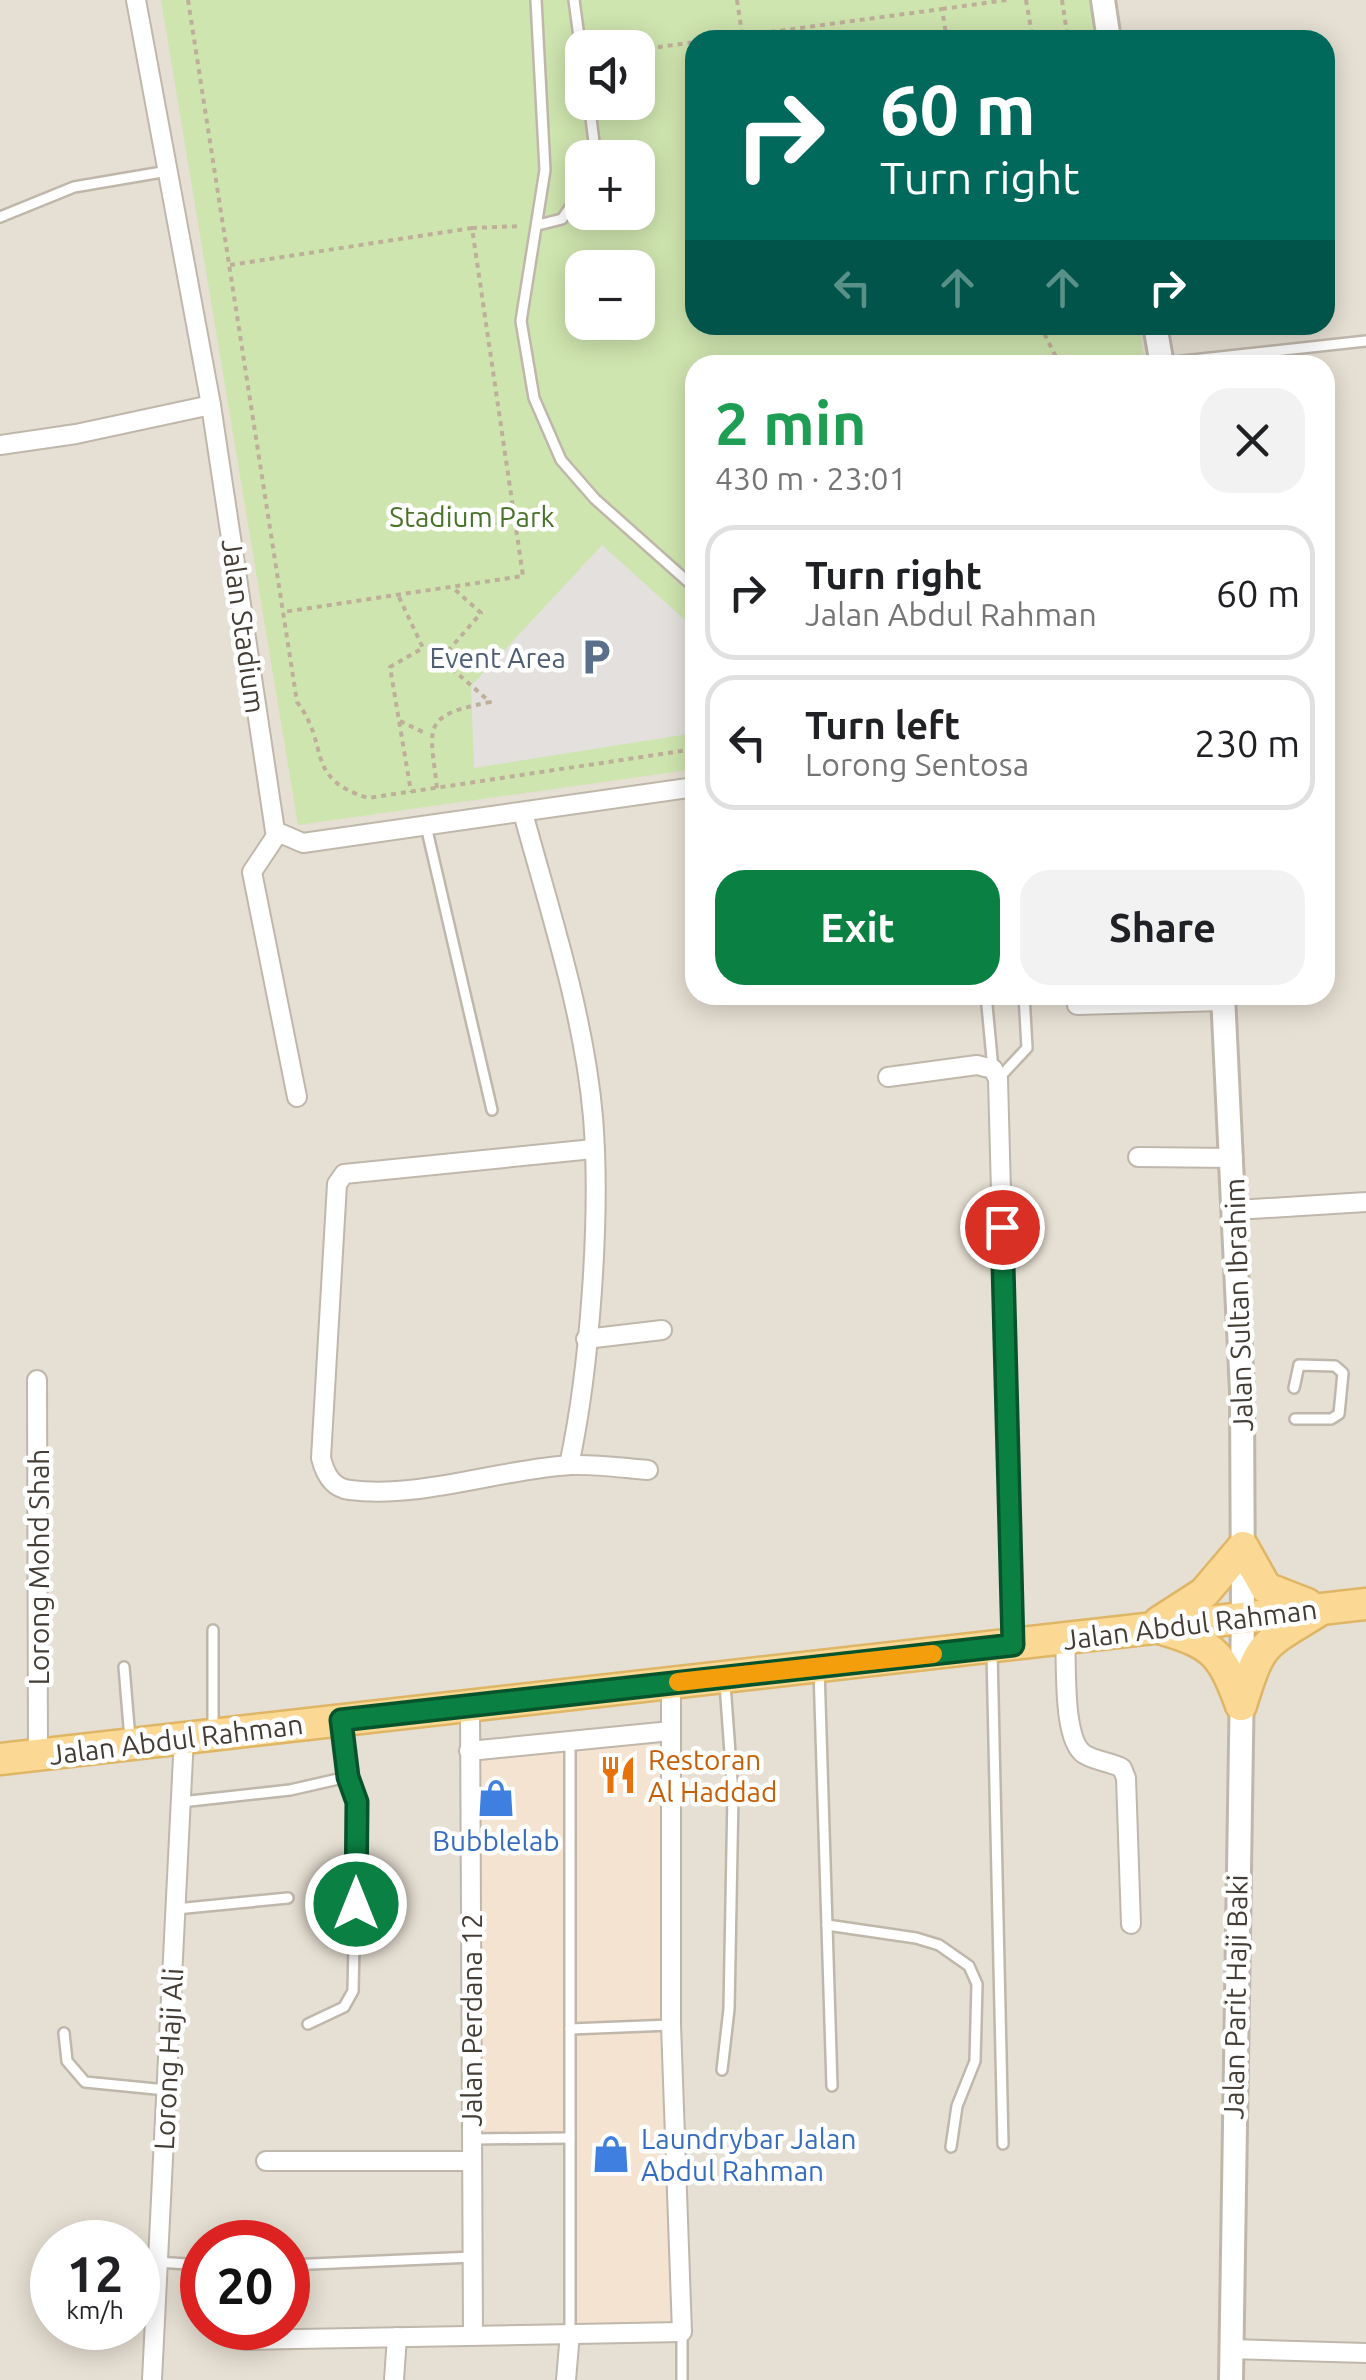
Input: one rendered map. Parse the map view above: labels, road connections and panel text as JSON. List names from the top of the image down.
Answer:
{
  "streets": {
    "main road": ["Jalan Abdul Rahman"],
    "street": [
      "Jalan Stadium",
      "Jalan Sultan Ibrahim",
      "Lorong Mohd Shah",
      "Jalan Parit Haji Baki",
      "Jalan Perdana 12",
      "Lorong Haji Ali"
    ]
  },
  "crossings": [
    ["Jalan Sultan Ibrahim", "Jalan Abdul Rahman"],
    ["Jalan Sultan Ibrahim", "Jalan Parit Haji Baki"],
    ["Lorong Mohd Shah", "Jalan Abdul Rahman"],
    ["Jalan Abdul Rahman", "Jalan Parit Haji Baki"],
    ["Jalan Abdul Rahman", "Jalan Perdana 12"],
    ["Jalan Abdul Rahman", "Lorong Haji Ali"]
  ],
  "parks": ["Stadium Park"],
  "places": {
    "parking": ["Event Area"],
    "restaurant": ["Restoran Al Haddad"],
    "shop": ["Bubblelab", "Laundrybar Jalan Abdul Rahman"]
  },
  "page": {
    "map_buttons": ["+", "−"],
    "turn": ["60 m", "Turn right"],
    "heading": ["2 min", "430 m · 23:01"],
    "list": [
      {
        "name": "Turn right",
        "note": "Jalan Abdul Rahman",
        "value": "60 m"
      },
      {
        "name": "Turn left",
        "note": "Lorong Sentosa",
        "value": "230 m"
      }
    ],
    "buttons": ["Exit", "Share"],
    "speed": "12 km/h",
    "limit": "20"
  }
}
